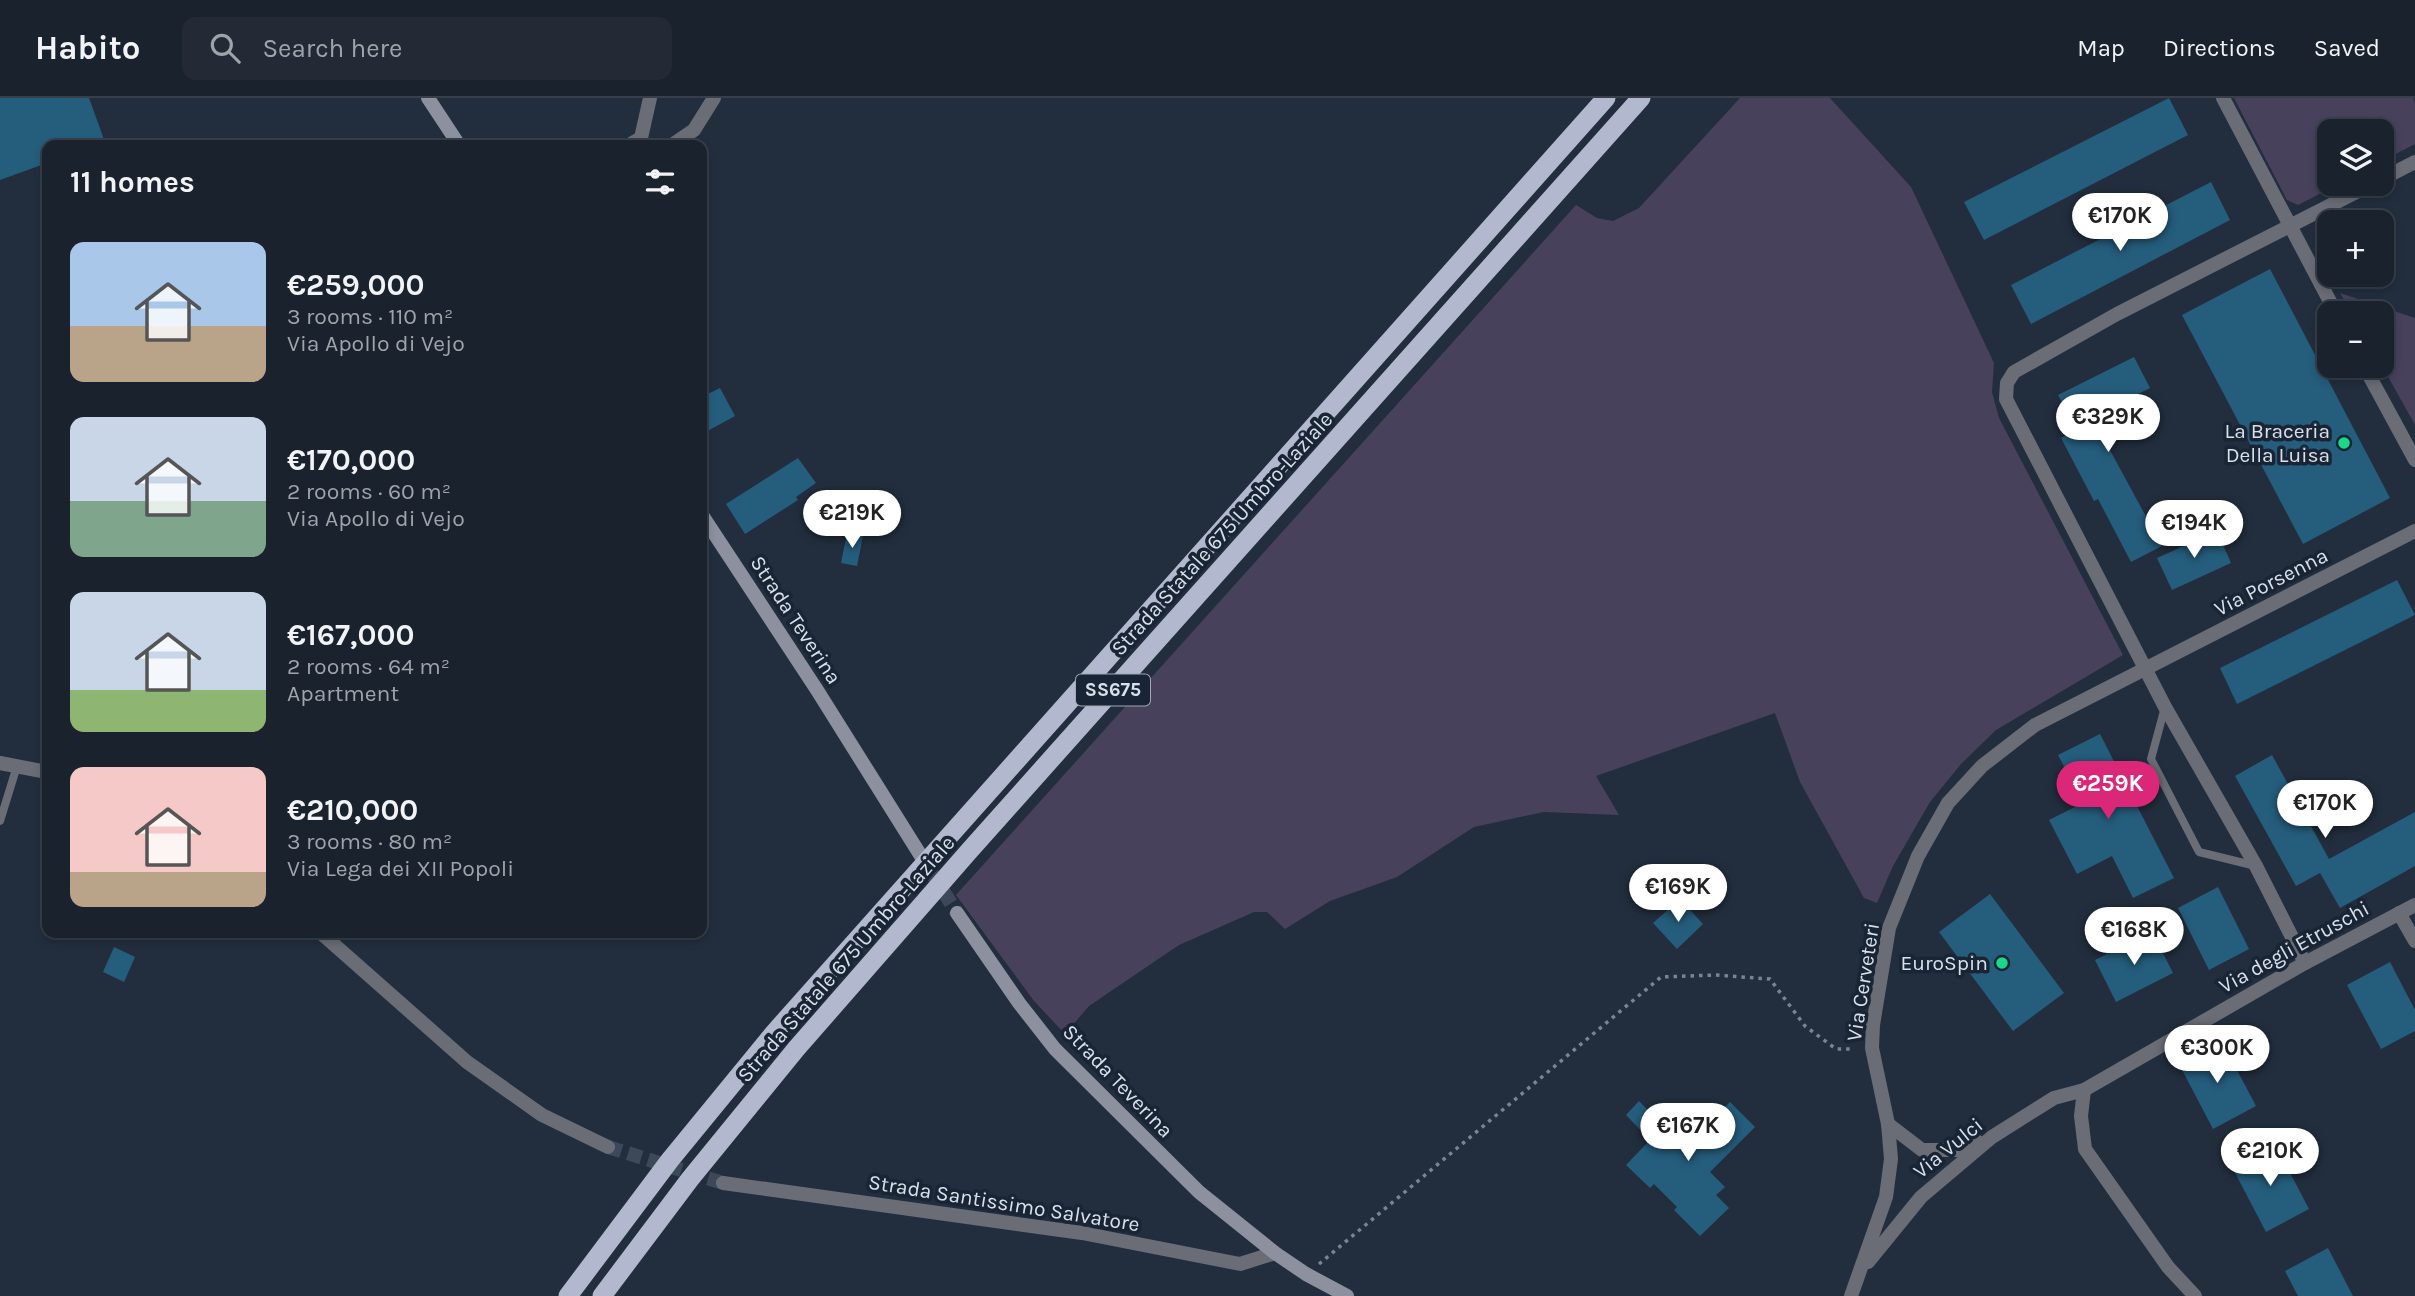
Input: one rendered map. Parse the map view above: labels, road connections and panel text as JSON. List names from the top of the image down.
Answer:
{
  "streets": {
    "highway": ["Strada Statale 675 Umbro-Laziale", "SS675"],
    "main road": ["Strada Teverina"],
    "street": [
      "Via Porsenna",
      "Via degli Etruschi",
      "Via Cerveteri",
      "Via Vulci",
      "Strada Santissimo Salvatore"
    ]
  },
  "crossings": [
    ["Via Porsenna", "Via Cerveteri"],
    ["Strada Teverina", "Strada Santissimo Salvatore"],
    ["Via degli Etruschi", "Via Vulci"],
    ["Via Cerveteri", "Via Vulci"]
  ],
  "places": ["La Braceria Della Luisa", "EuroSpin"],
  "page": {
    "header": "Habito",
    "search": "Search here",
    "nav": ["Map", "Directions", "Saved"],
    "map_buttons": ["+", "−"],
    "heading": "11 homes",
    "price": [
      "€170K",
      "€329K",
      "€219K",
      "€194K",
      "€259K",
      "€170K",
      "€169K",
      "€168K",
      "€300K",
      "€167K",
      "€210K"
    ],
    "list": [
      {
        "name": "€259,000",
        "note": "3 rooms · 110 m² · Via Apollo di Vejo"
      },
      {
        "name": "€170,000",
        "note": "2 rooms · 60 m² · Via Apollo di Vejo"
      },
      {
        "name": "€167,000",
        "note": "2 rooms · 64 m² · Apartment"
      },
      {
        "name": "€210,000",
        "note": "3 rooms · 80 m² · Via Lega dei XII Popoli"
      }
    ]
  }
}
